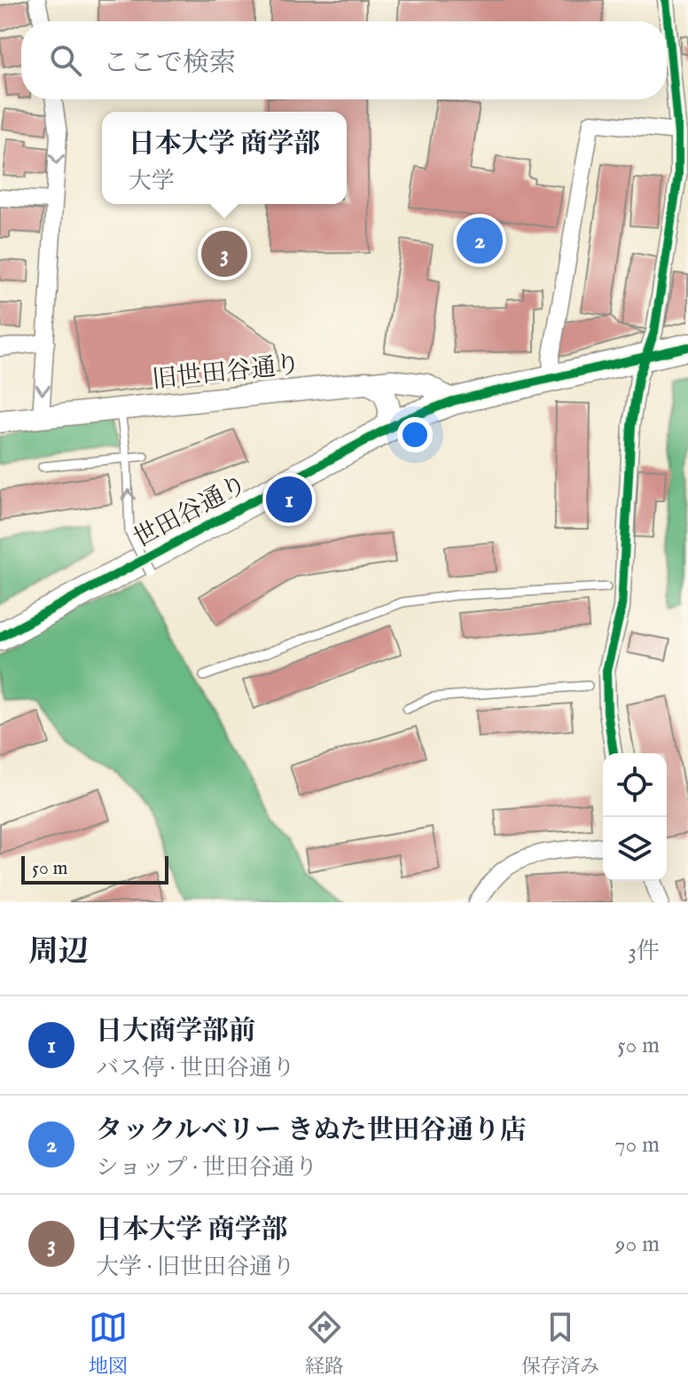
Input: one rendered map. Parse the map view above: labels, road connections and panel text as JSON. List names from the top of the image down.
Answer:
{
  "streets": {
    "main road": ["世田谷通り"],
    "street": ["旧世田谷通り"]
  },
  "crossings": [
    ["旧世田谷通り", "世田谷通り"]
  ],
  "scale_bar": "50 m",
  "page": {
    "search": "ここで検索",
    "popup": ["日本大学 商学部", "大学"],
    "pins": ["2", "3", "1"],
    "scale": "50 m",
    "heading": ["周辺", "3件"],
    "list": [
      {
        "mark": "1",
        "name": "日大商学部前",
        "note": "バス停 · 世田谷通り",
        "value": "50 m"
      },
      {
        "mark": "2",
        "name": "タックルベリー きぬた世田谷通り店",
        "note": "ショップ · 世田谷通り",
        "value": "70 m"
      },
      {
        "mark": "3",
        "name": "日本大学 商学部",
        "note": "大学 · 旧世田谷通り",
        "value": "90 m"
      }
    ],
    "nav": ["地図", "経路", "保存済み"]
  }
}
